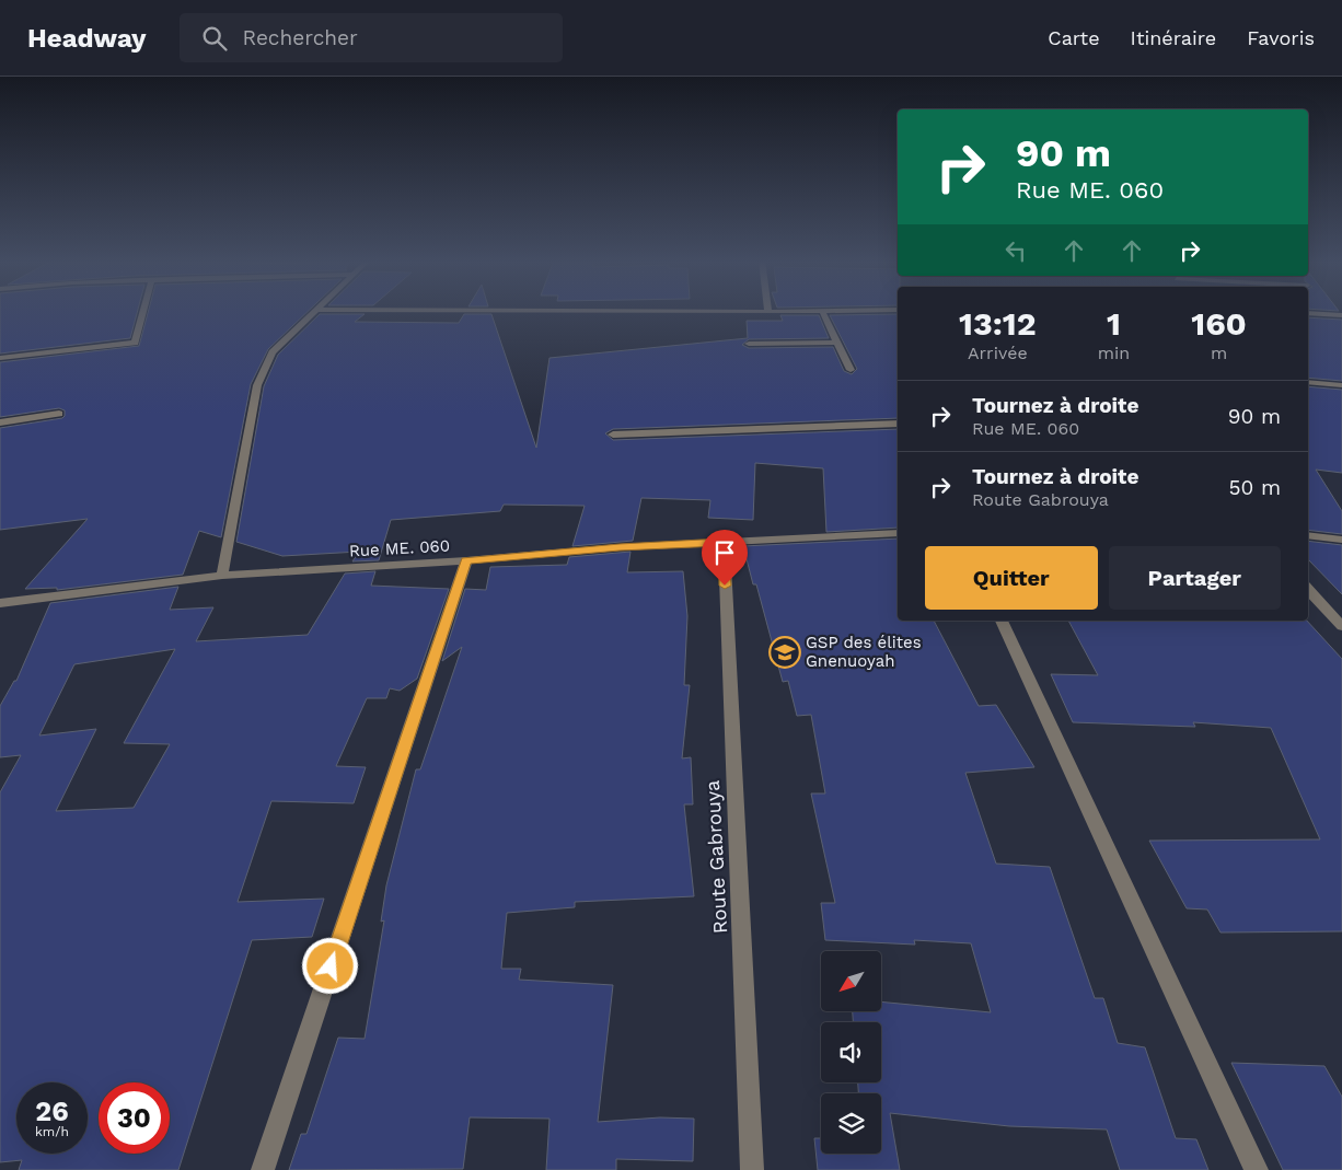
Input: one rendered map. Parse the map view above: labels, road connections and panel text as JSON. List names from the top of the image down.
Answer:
{
  "streets": {
    "street": ["Rue ME. 060", "Route Gabrouya"]
  },
  "crossings": [
    ["Rue ME. 060", "Route Gabrouya"]
  ],
  "places": {
    "school or university": ["GSP des élites Gnenuoyah"]
  },
  "north": "bottom left",
  "page": {
    "header": "Headway",
    "search": "Rechercher",
    "nav": ["Carte", "Itinéraire", "Favoris"],
    "turn": ["90 m", "Rue ME. 060"],
    "eta": [
      "13:12",
      "Arrivée",
      "1",
      "min",
      "160",
      "m"
    ],
    "list": [
      {
        "name": "Tournez à droite",
        "note": "Rue ME. 060",
        "value": "90 m"
      },
      {
        "name": "Tournez à droite",
        "note": "Route Gabrouya",
        "value": "50 m"
      }
    ],
    "buttons": ["Quitter", "Partager"],
    "speed": "26 km/h",
    "limit": "30"
  }
}
